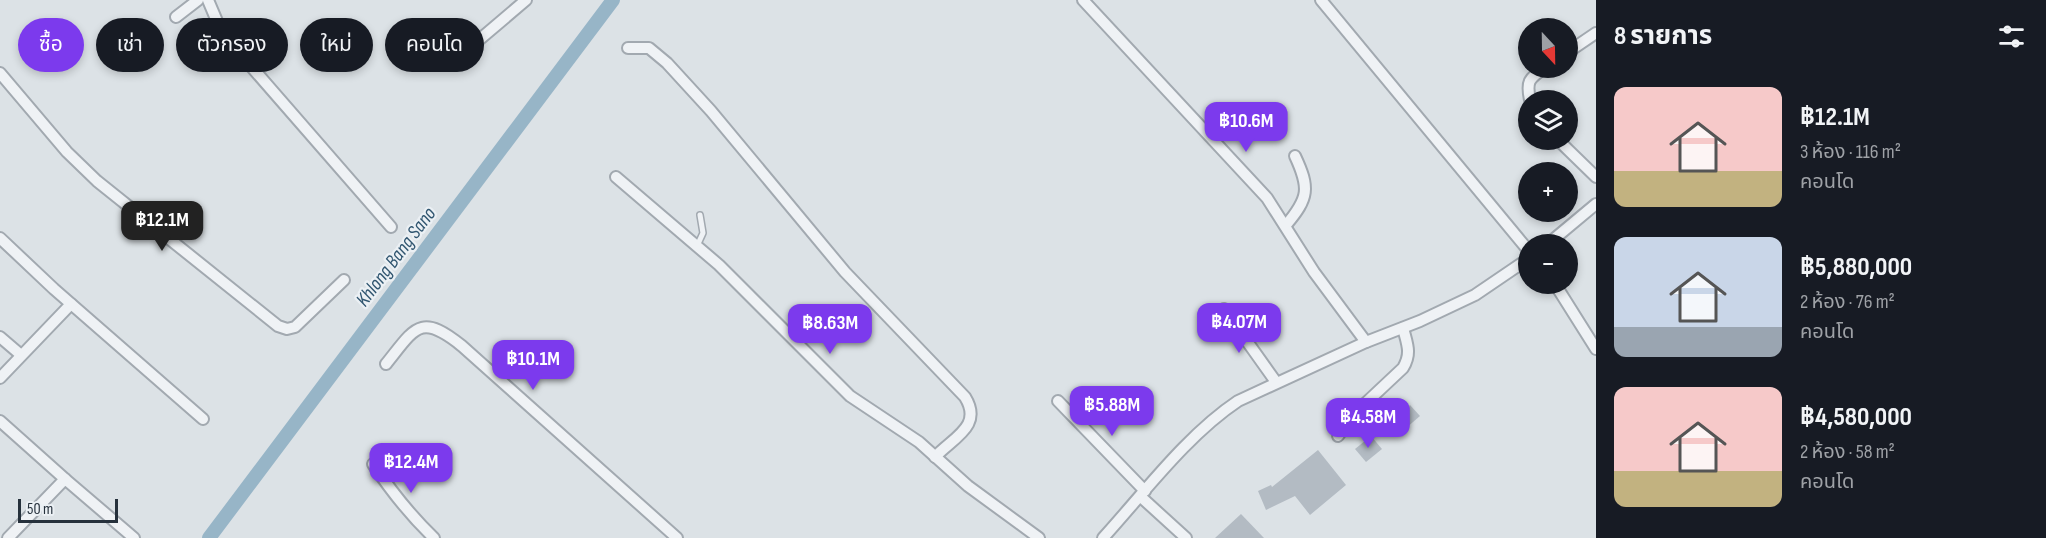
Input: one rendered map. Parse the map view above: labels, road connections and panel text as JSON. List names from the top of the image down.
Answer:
{
  "water": ["Khlong Bang Sano"],
  "scale_bar": "50 m",
  "north": "bottom",
  "page": {
    "heading": "8 รายการ",
    "map_buttons": ["+", "−"],
    "chip": [
      "ซื้อ",
      "เช่า",
      "ตัวกรอง",
      "ใหม่",
      "คอนโด"
    ],
    "list": [
      {
        "name": "฿12.1M",
        "note": "3 ห้อง · 116 m² · คอนโด"
      },
      {
        "name": "฿5,880,000",
        "note": "2 ห้อง · 76 m² · คอนโด"
      },
      {
        "name": "฿4,580,000",
        "note": "2 ห้อง · 58 m² · คอนโด"
      }
    ],
    "price": [
      "฿10.6M",
      "฿12.1M",
      "฿4.07M",
      "฿8.63M",
      "฿10.1M",
      "฿5.88M",
      "฿4.58M",
      "฿12.4M"
    ],
    "scale": "50 m"
  }
}
